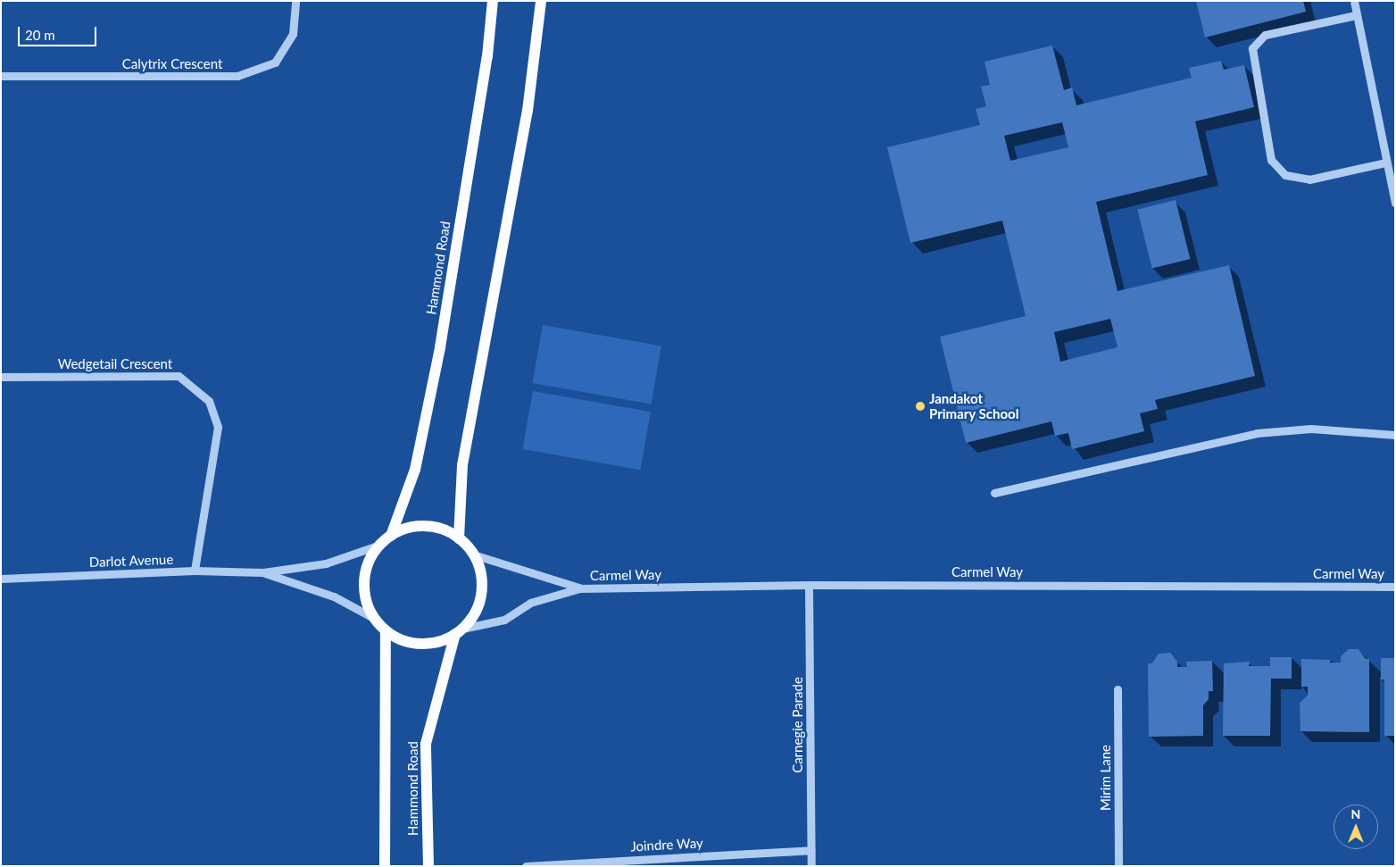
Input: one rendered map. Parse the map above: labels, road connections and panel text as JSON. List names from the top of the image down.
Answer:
{
  "streets": {
    "main road": ["Hammond Road"],
    "street": [
      "Calytrix Crescent",
      "Wedgetail Crescent",
      "Darlot Avenue",
      "Carmel Way",
      "Carnegie Parade",
      "Mirim Lane",
      "Joindre Way"
    ]
  },
  "crossings": [
    ["Hammond Road", "Darlot Avenue"],
    ["Hammond Road", "Carmel Way"],
    ["Wedgetail Crescent", "Darlot Avenue"],
    ["Darlot Avenue", "Carmel Way"],
    ["Carmel Way", "Carnegie Parade"],
    ["Carnegie Parade", "Joindre Way"]
  ],
  "places": ["Jandakot Primary School"],
  "scale_bar": "20 m",
  "north": "top"
}
